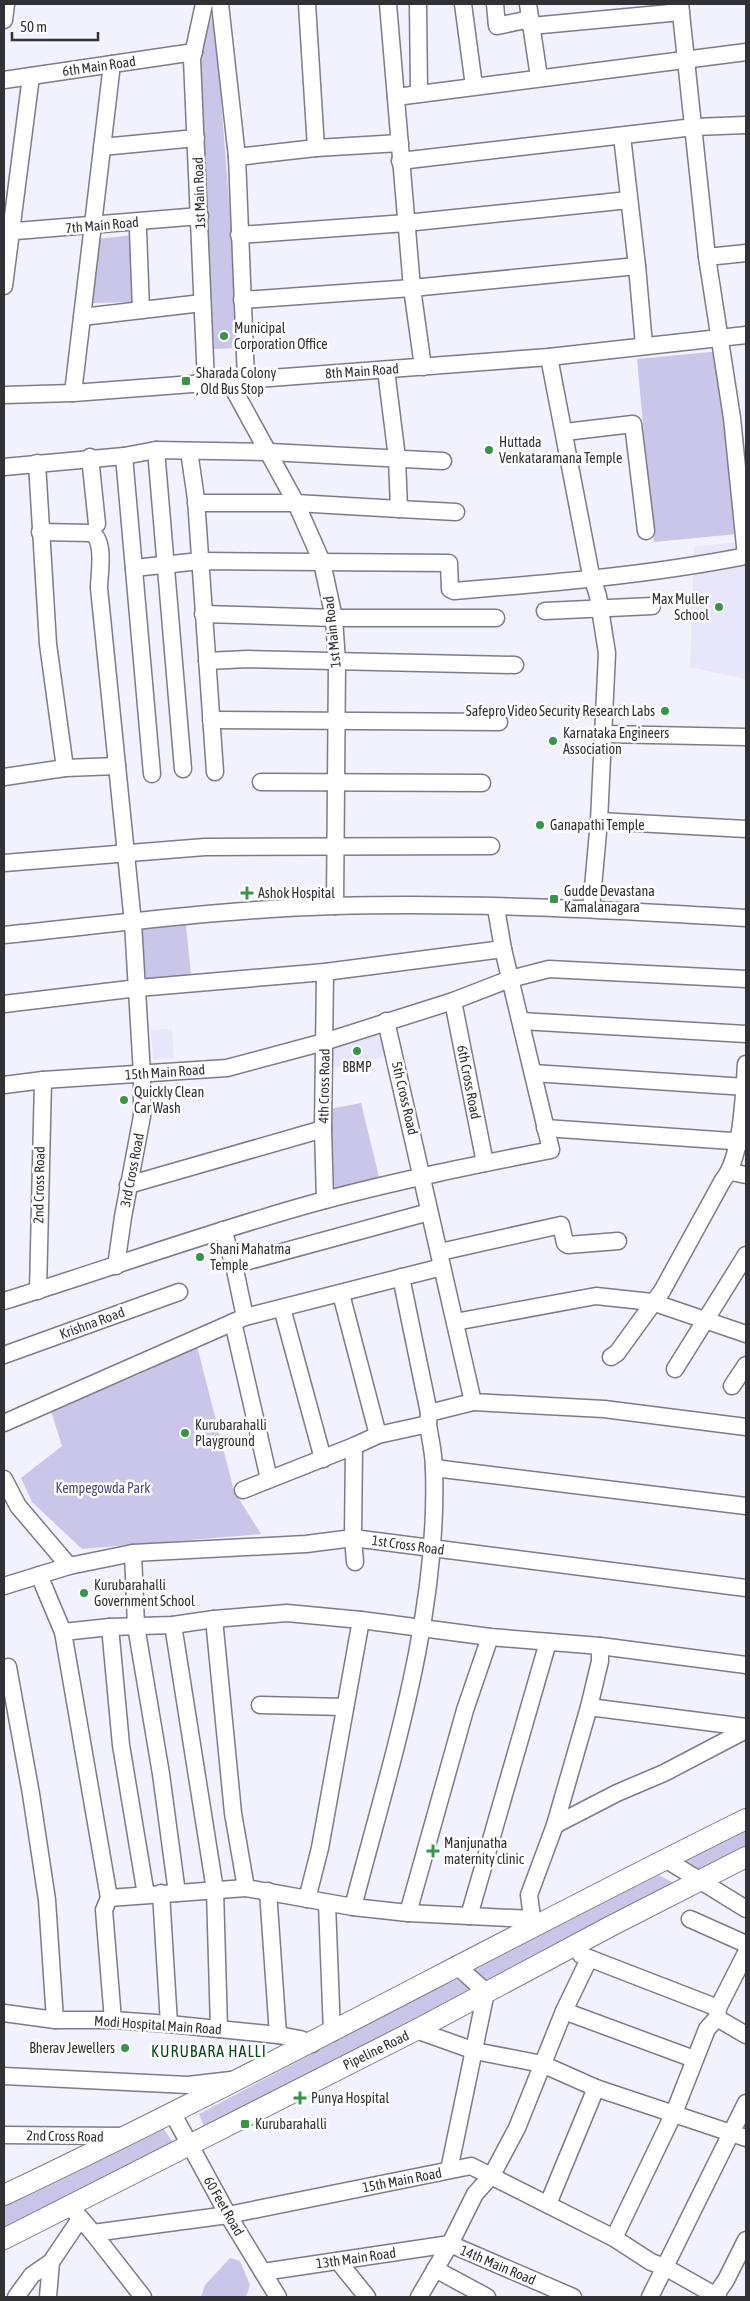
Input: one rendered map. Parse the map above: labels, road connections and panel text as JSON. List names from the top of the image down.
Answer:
{
  "streets": {
    "main road": ["Pipeline Road"],
    "street": [
      "6th Main Road",
      "1st Main Road",
      "7th Main Road",
      "8th Main Road",
      "15th Main Road",
      "6th Cross Road",
      "4th Cross Road",
      "5th Cross Road",
      "3rd Cross Road",
      "2nd Cross Road",
      "Krishna Road",
      "1st Cross Road",
      "Modi Hospital Main Road",
      "60 Feet Road",
      "13th Main Road",
      "14th Main Road"
    ]
  },
  "crossings": [
    ["6th Main Road", "1st Main Road"],
    ["1st Main Road", "7th Main Road"],
    ["1st Main Road", "8th Main Road"],
    ["15th Main Road", "6th Cross Road"],
    ["15th Main Road", "4th Cross Road"],
    ["15th Main Road", "5th Cross Road"],
    ["15th Main Road", "3rd Cross Road"],
    ["15th Main Road", "2nd Cross Road"],
    ["15th Main Road", "60 Feet Road"],
    ["Pipeline Road", "60 Feet Road"],
    ["60 Feet Road", "13th Main Road"],
    ["13th Main Road", "14th Main Road"]
  ],
  "districts": ["KURUBARA HALLI"],
  "parks": ["Kempegowda Park"],
  "places": {
    "other": [
      "Municipal Corporation Office",
      "Huttada Venkataramana Temple",
      "Max Muller School",
      "Safepro Video Security Research Labs",
      "Karnataka Engineers Association",
      "Ganapathi Temple",
      "BBMP",
      "Quickly Clean Car Wash",
      "Shani Mahatma Temple",
      "Kurubarahalli Playground",
      "Kurubarahalli Government School",
      "Bherav Jewellers"
    ],
    "transit": ["Sharada Colony , Old Bus Stop", "Gudde Devastana Kamalanagara", "Kurubarahalli"],
    "health": ["Ashok Hospital", "Manjunatha maternity clinic", "Punya Hospital"]
  },
  "scale_bar": "50 m"
}
